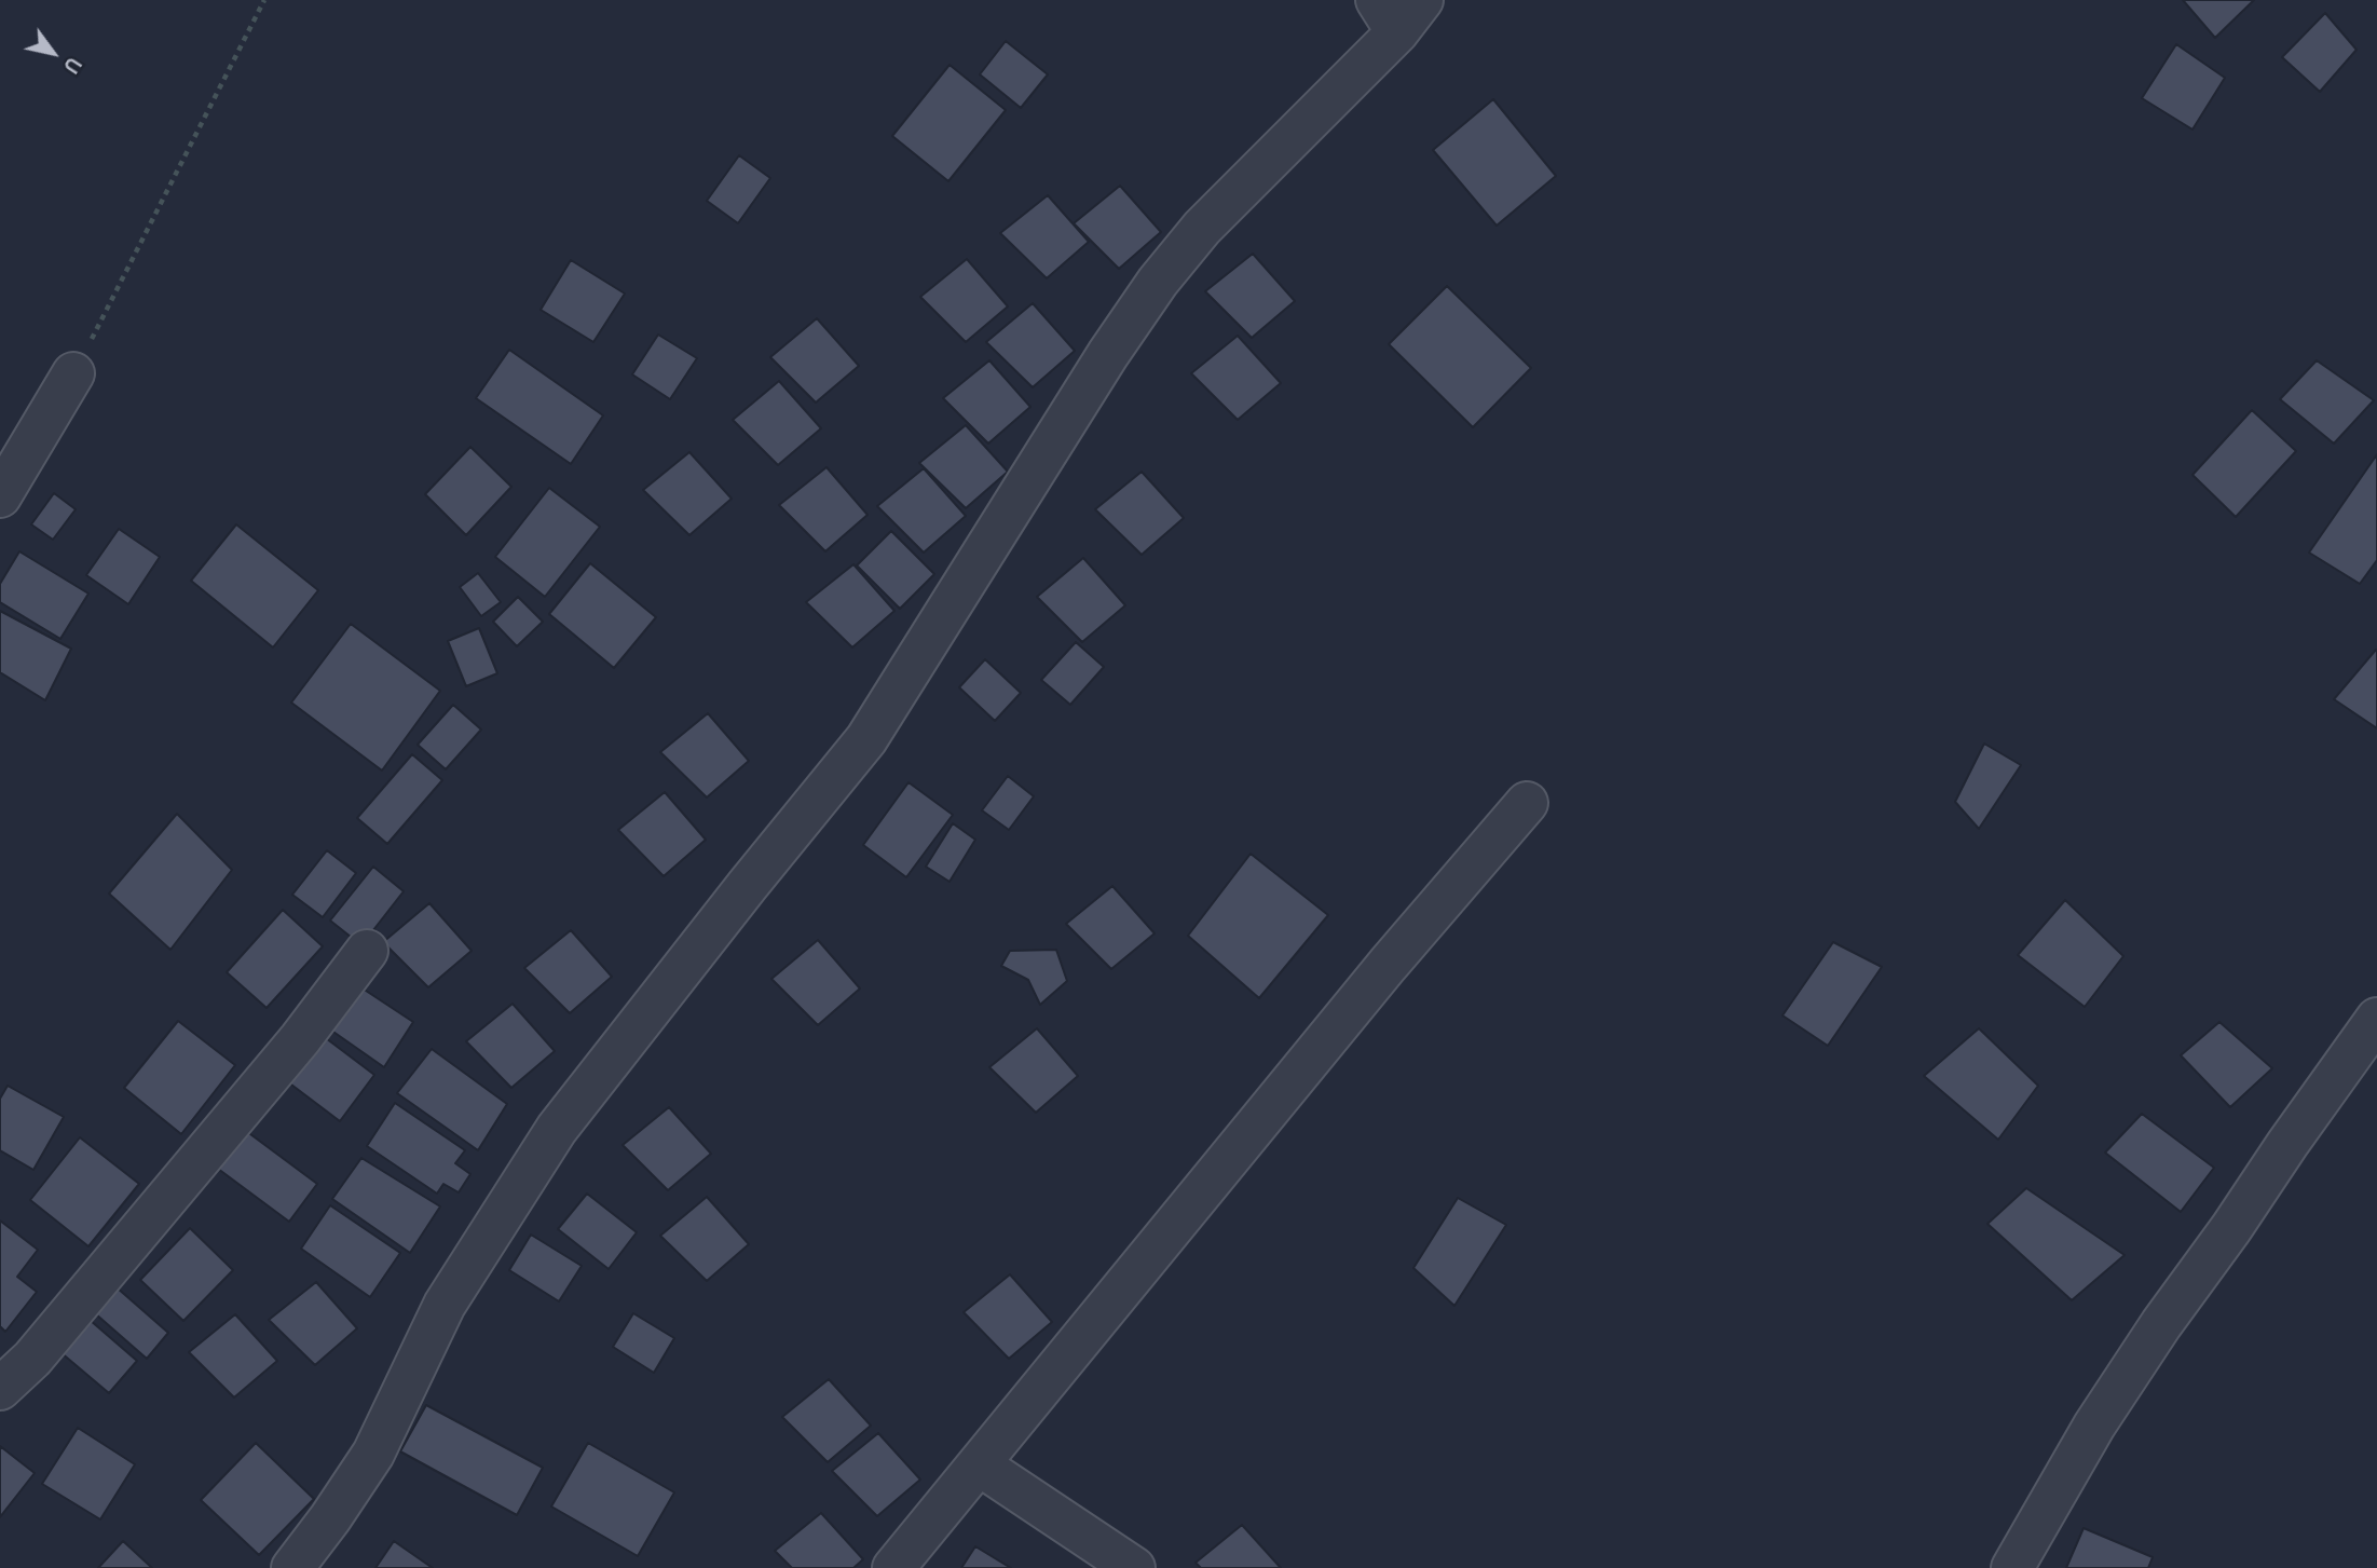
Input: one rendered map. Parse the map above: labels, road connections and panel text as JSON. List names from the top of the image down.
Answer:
{
  "north": "bottom right"
}
